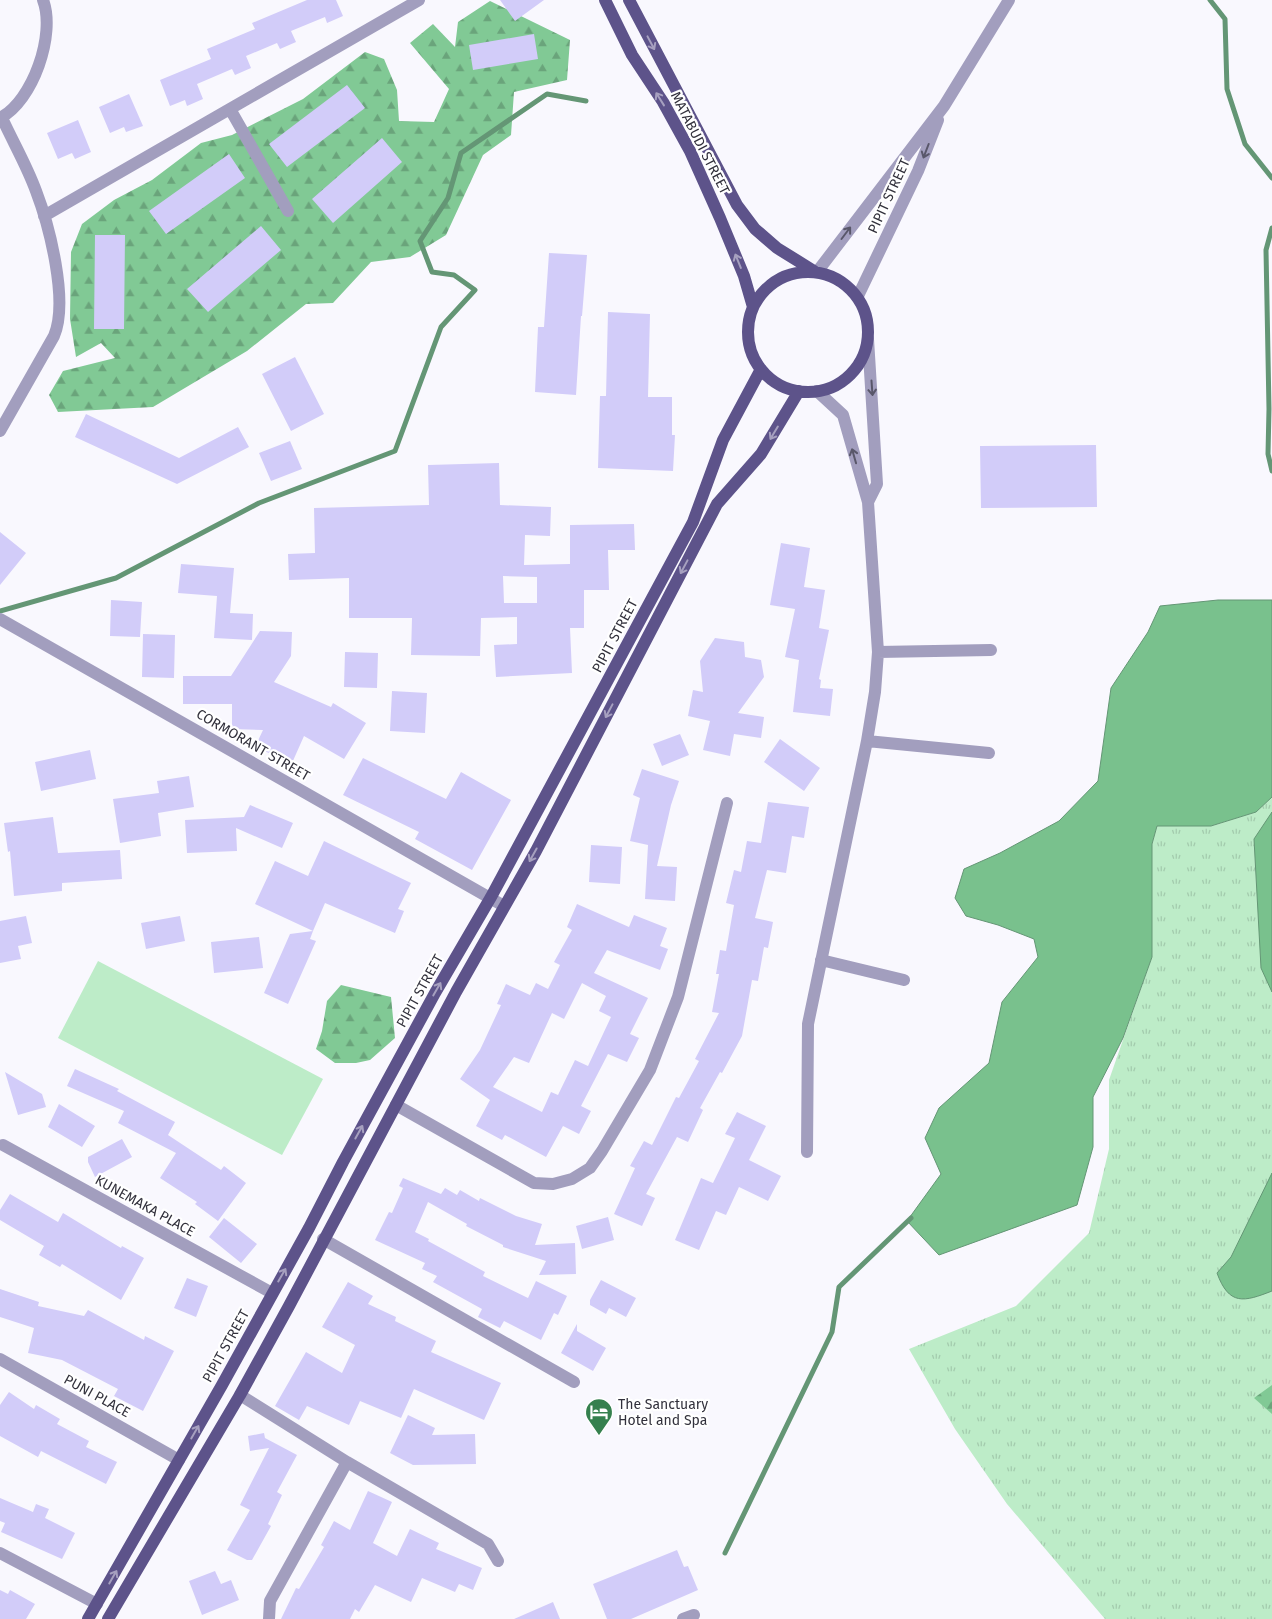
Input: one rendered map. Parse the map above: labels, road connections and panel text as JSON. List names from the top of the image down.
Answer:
{
  "streets": {
    "main road": ["MATABUDI STREET", "PIPIT STREET"],
    "street": ["CORMORANT STREET", "KUNEMAKA PLACE", "PUNI PLACE"]
  },
  "crossings": [
    ["MATABUDI STREET", "PIPIT STREET"],
    ["PIPIT STREET", "CORMORANT STREET"],
    ["PIPIT STREET", "KUNEMAKA PLACE"],
    ["PIPIT STREET", "PUNI PLACE"]
  ],
  "places": {
    "hotel": ["The Sanctuary Hotel and Spa"]
  }
}
